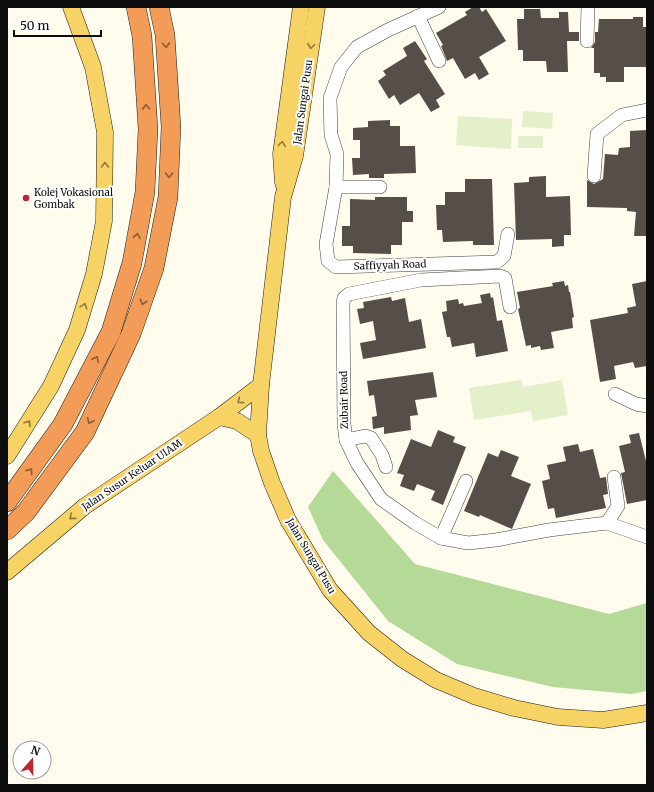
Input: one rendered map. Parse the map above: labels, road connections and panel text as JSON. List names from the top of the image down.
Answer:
{
  "streets": {
    "main road": ["Jalan Sungai Pusu", "Jalan Susur Keluar UIAM"],
    "street": ["Saffiyyah Road", "Zubair Road"]
  },
  "crossings": [
    ["Jalan Sungai Pusu", "Jalan Susur Keluar UIAM"]
  ],
  "one_way": ["Jalan Susur Keluar UIAM"],
  "places": ["Kolej Vokasional Gombak"],
  "scale_bar": "50 m",
  "north": "top"
}
